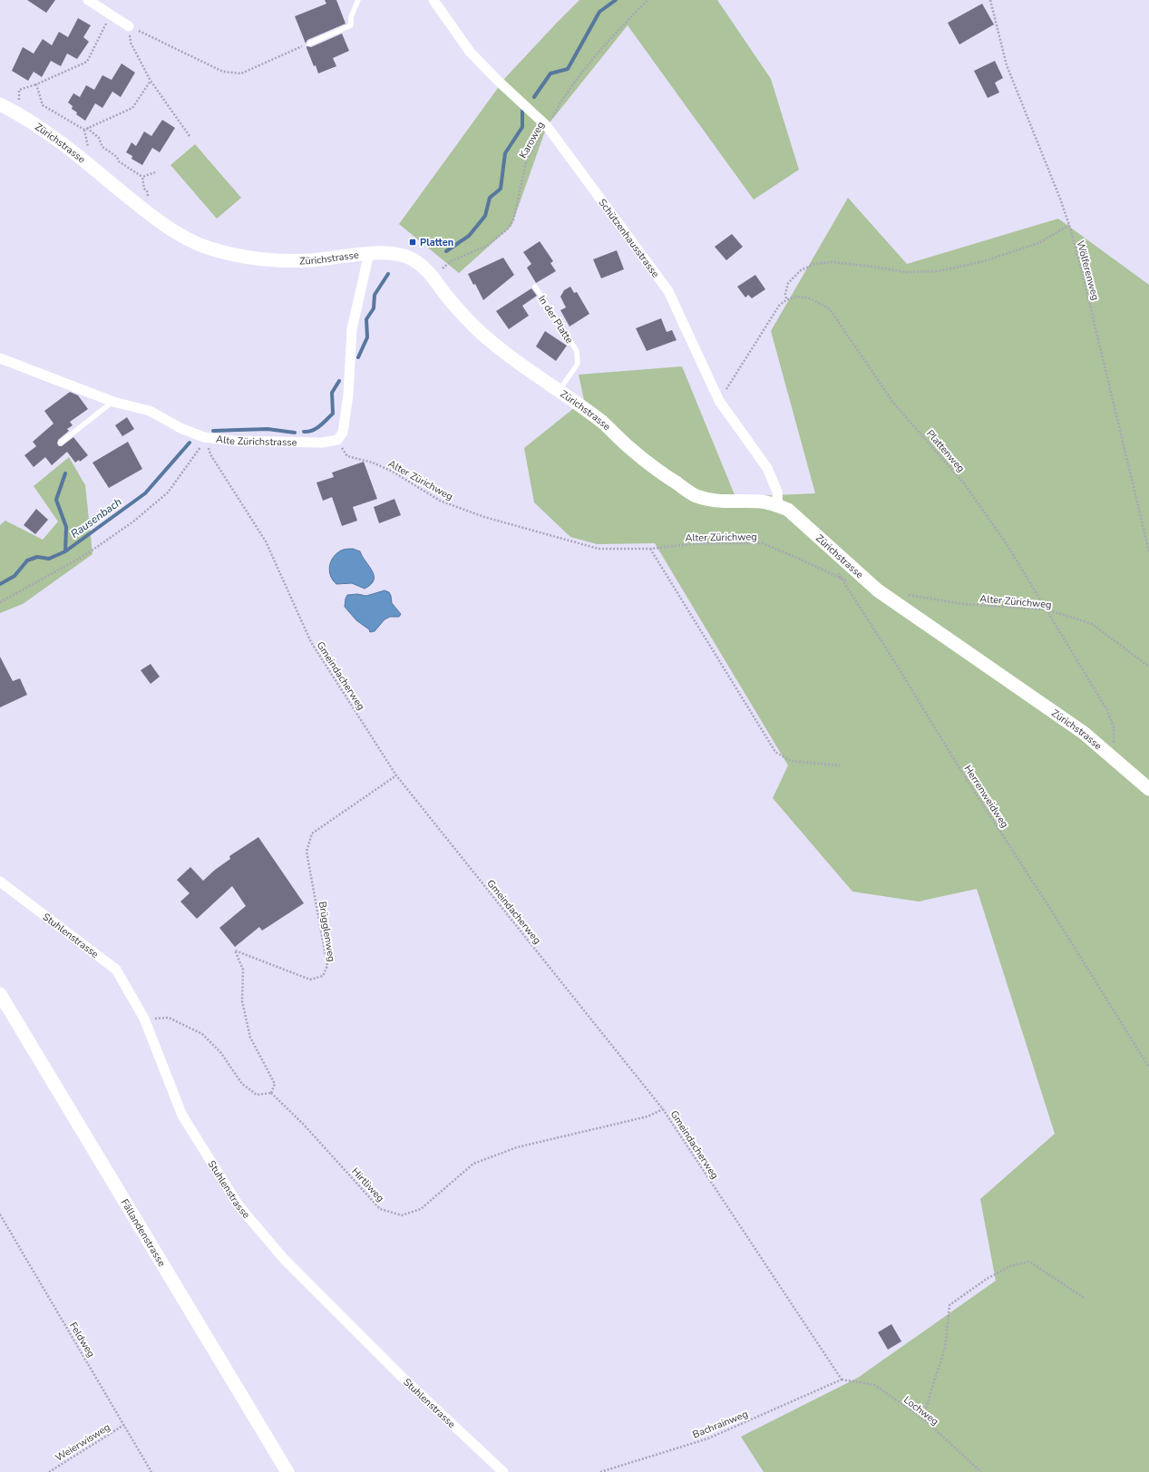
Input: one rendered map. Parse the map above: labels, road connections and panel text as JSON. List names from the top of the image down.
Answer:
{
  "streets": {
    "street": [
      "Zürichstrasse",
      "Schützenhausstrasse",
      "Alte Zürichstrasse",
      "Stuhlenstrasse",
      "Fällandenstrasse"
    ],
    "lane": ["In der Platte"],
    "path": [
      "Karoweg",
      "Wölferenweg",
      "Plattenweg",
      "Alter Zürichweg",
      "Gmeindacherweg",
      "Herrenweidweg",
      "Brügglenweg",
      "Hirtliweg",
      "Feldweg",
      "Lochweg",
      "Bachrainweg",
      "Weierwisweg"
    ]
  },
  "crossings": [
    ["Karoweg", "Zürichstrasse"],
    ["Karoweg", "Schützenhausstrasse"],
    ["Zürichstrasse", "Schützenhausstrasse"],
    ["Zürichstrasse", "In der Platte"],
    ["Zürichstrasse", "Plattenweg"],
    ["Alte Zürichstrasse", "Alter Zürichweg"],
    ["Alte Zürichstrasse", "Gmeindacherweg"],
    ["Plattenweg", "Alter Zürichweg"],
    ["Alter Zürichweg", "Herrenweidweg"],
    ["Gmeindacherweg", "Brügglenweg"],
    ["Gmeindacherweg", "Hirtliweg"],
    ["Gmeindacherweg", "Lochweg"],
    ["Gmeindacherweg", "Bachrainweg"],
    ["Brügglenweg", "Hirtliweg"],
    ["Feldweg", "Weierwisweg"],
    ["Lochweg", "Bachrainweg"]
  ],
  "water": ["Rausenbach"],
  "places": {
    "transit": ["Platten"]
  }
}
